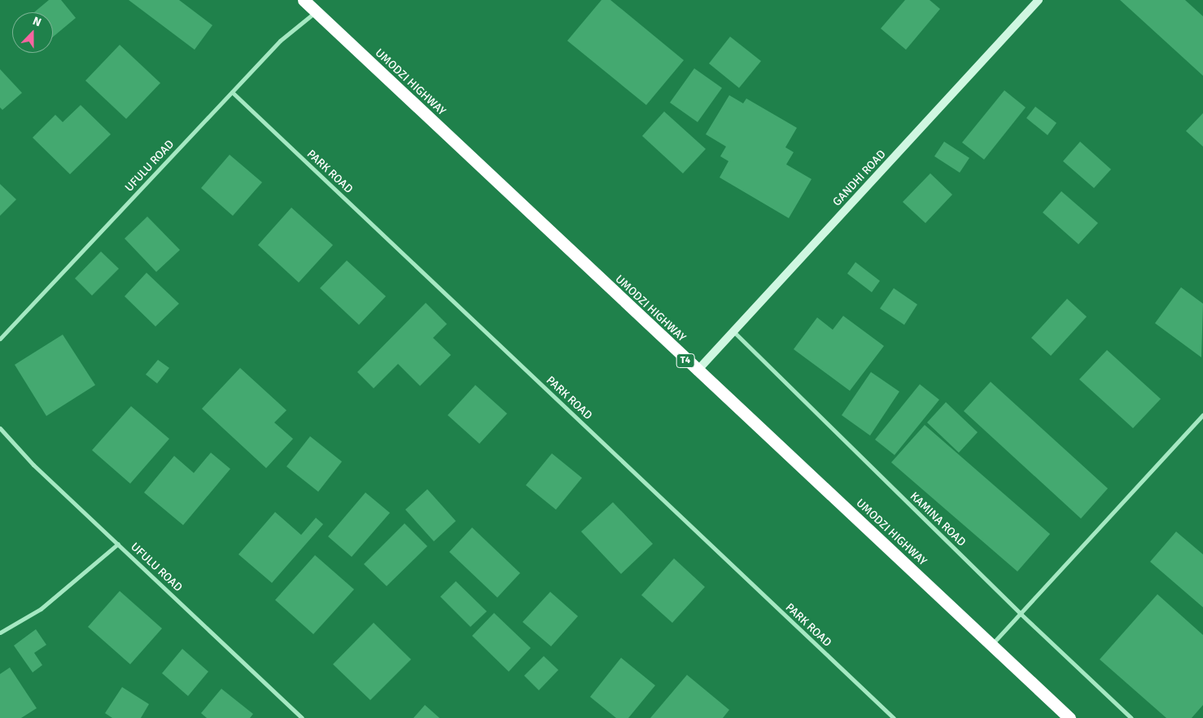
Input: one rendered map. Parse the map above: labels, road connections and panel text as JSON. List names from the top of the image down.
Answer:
{
  "streets": {
    "highway": ["UMODZI HIGHWAY", "T4"],
    "street": [
      "UFULU ROAD",
      "PARK ROAD",
      "GANDHI ROAD",
      "KAMINA ROAD"
    ]
  },
  "crossings": [
    ["UMODZI HIGHWAY", "UFULU ROAD"],
    ["UMODZI HIGHWAY", "GANDHI ROAD"],
    ["UFULU ROAD", "PARK ROAD"],
    ["GANDHI ROAD", "KAMINA ROAD"]
  ],
  "north": "top"
}
